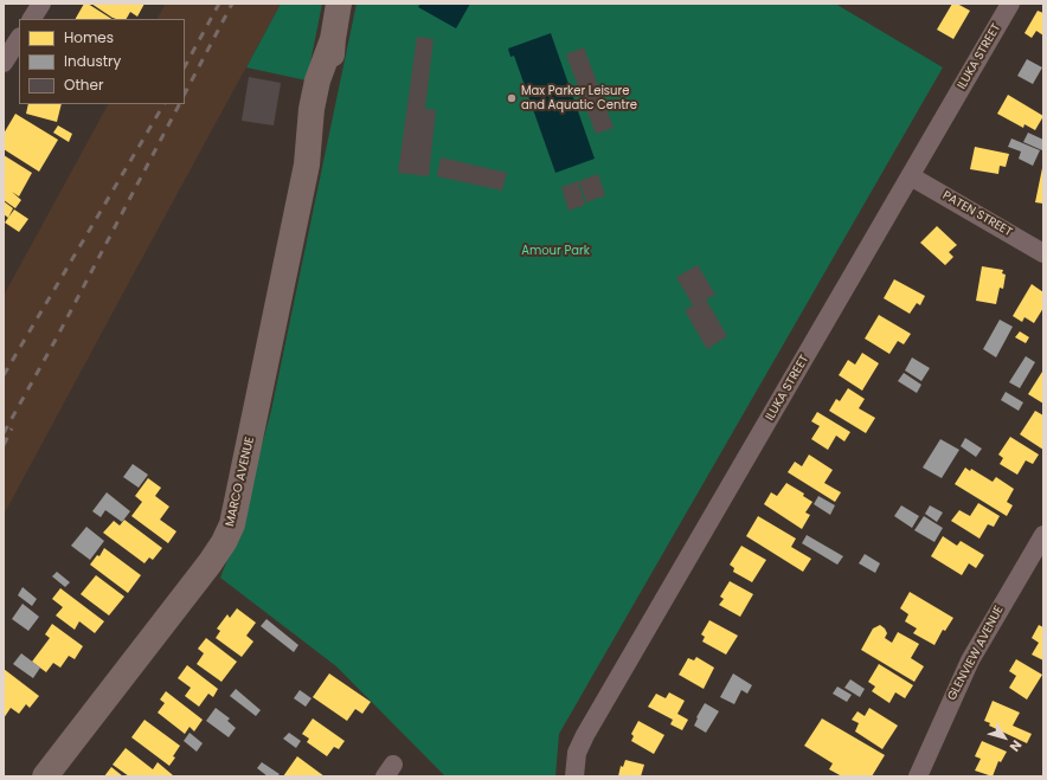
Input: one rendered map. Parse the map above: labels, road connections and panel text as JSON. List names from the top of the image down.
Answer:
{
  "streets": {
    "street": [
      "ILUKA STREET",
      "PATEN STREET",
      "MARCO AVENUE",
      "GLENVIEW AVENUE"
    ]
  },
  "crossings": [
    ["ILUKA STREET", "PATEN STREET"]
  ],
  "parks": ["Amour Park"],
  "places": ["Max Parker Leisure and Aquatic Centre"],
  "legend": ["Homes", "Industry", "Other"],
  "north": "bottom right"
}
